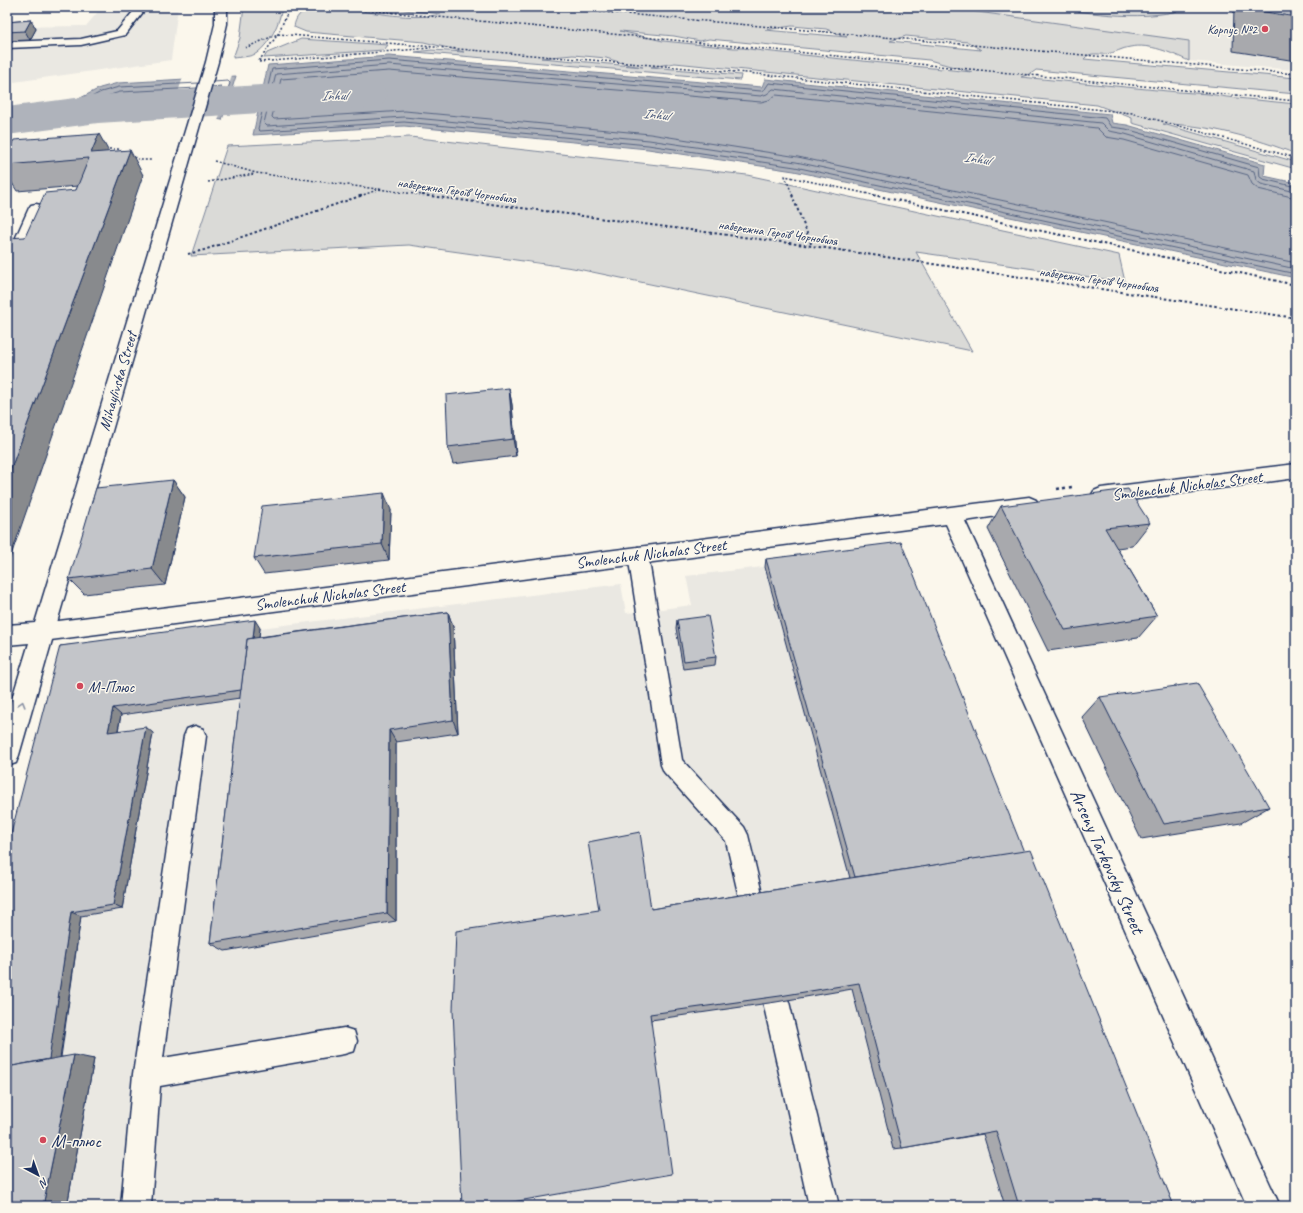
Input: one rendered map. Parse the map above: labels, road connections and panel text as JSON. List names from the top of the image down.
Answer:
{
  "streets": {
    "street": ["Mihaylivska Street", "Smolenchuk Nicholas Street", "Arseny Tarkovsky Street"],
    "path": ["набережна Героїв Чорнобиля"]
  },
  "crossings": [
    ["Mihaylivska Street", "Smolenchuk Nicholas Street"],
    ["Smolenchuk Nicholas Street", "Arseny Tarkovsky Street"]
  ],
  "water": ["Inhul"],
  "places": ["Корпус №2", "М-Плюс", "М-плюс"],
  "north": "bottom right"
}
